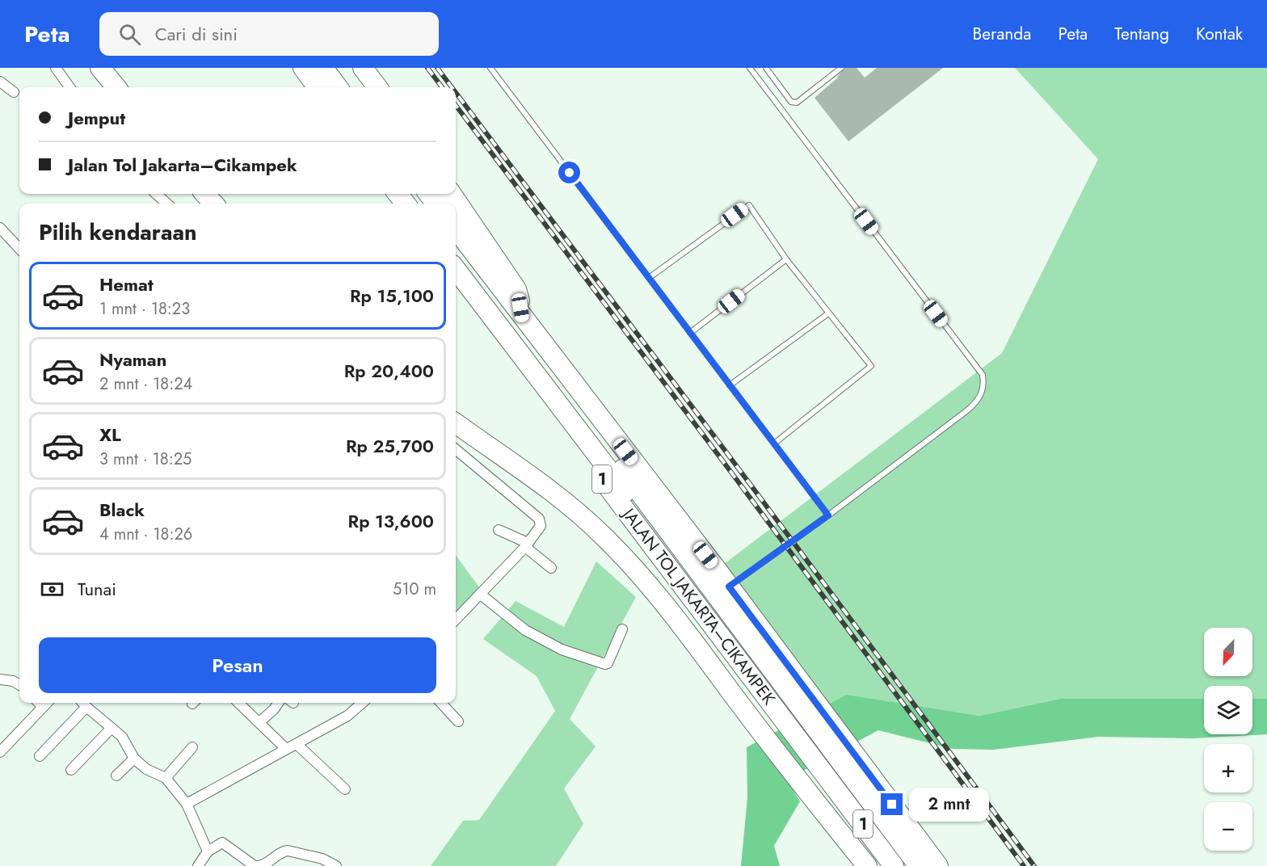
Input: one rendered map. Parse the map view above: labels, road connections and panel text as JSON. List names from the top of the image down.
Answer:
{
  "streets": {
    "highway": ["1", "JALAN TOL JAKARTA–CIKAMPEK"]
  },
  "north": "bottom left",
  "page": {
    "header": "Peta",
    "search": "Cari di sini",
    "nav": [
      "Beranda",
      "Peta",
      "Tentang",
      "Kontak"
    ],
    "banner": ["Jemput", "Jalan Tol Jakarta–Cikampek"],
    "heading": "Pilih kendaraan",
    "list": [
      {
        "name": "Hemat",
        "note": "1 mnt · 18:23",
        "value": "Rp 15,100"
      },
      {
        "name": "Nyaman",
        "note": "2 mnt · 18:24",
        "value": "Rp 20,400"
      },
      {
        "name": "XL",
        "note": "3 mnt · 18:25",
        "value": "Rp 25,700"
      },
      {
        "name": "Black",
        "note": "4 mnt · 18:26",
        "value": "Rp 13,600"
      }
    ],
    "pay": ["Tunai", "510 m"],
    "map_buttons": ["+", "−"],
    "buttons": "Pesan",
    "bubble": "2 mnt"
  }
}
